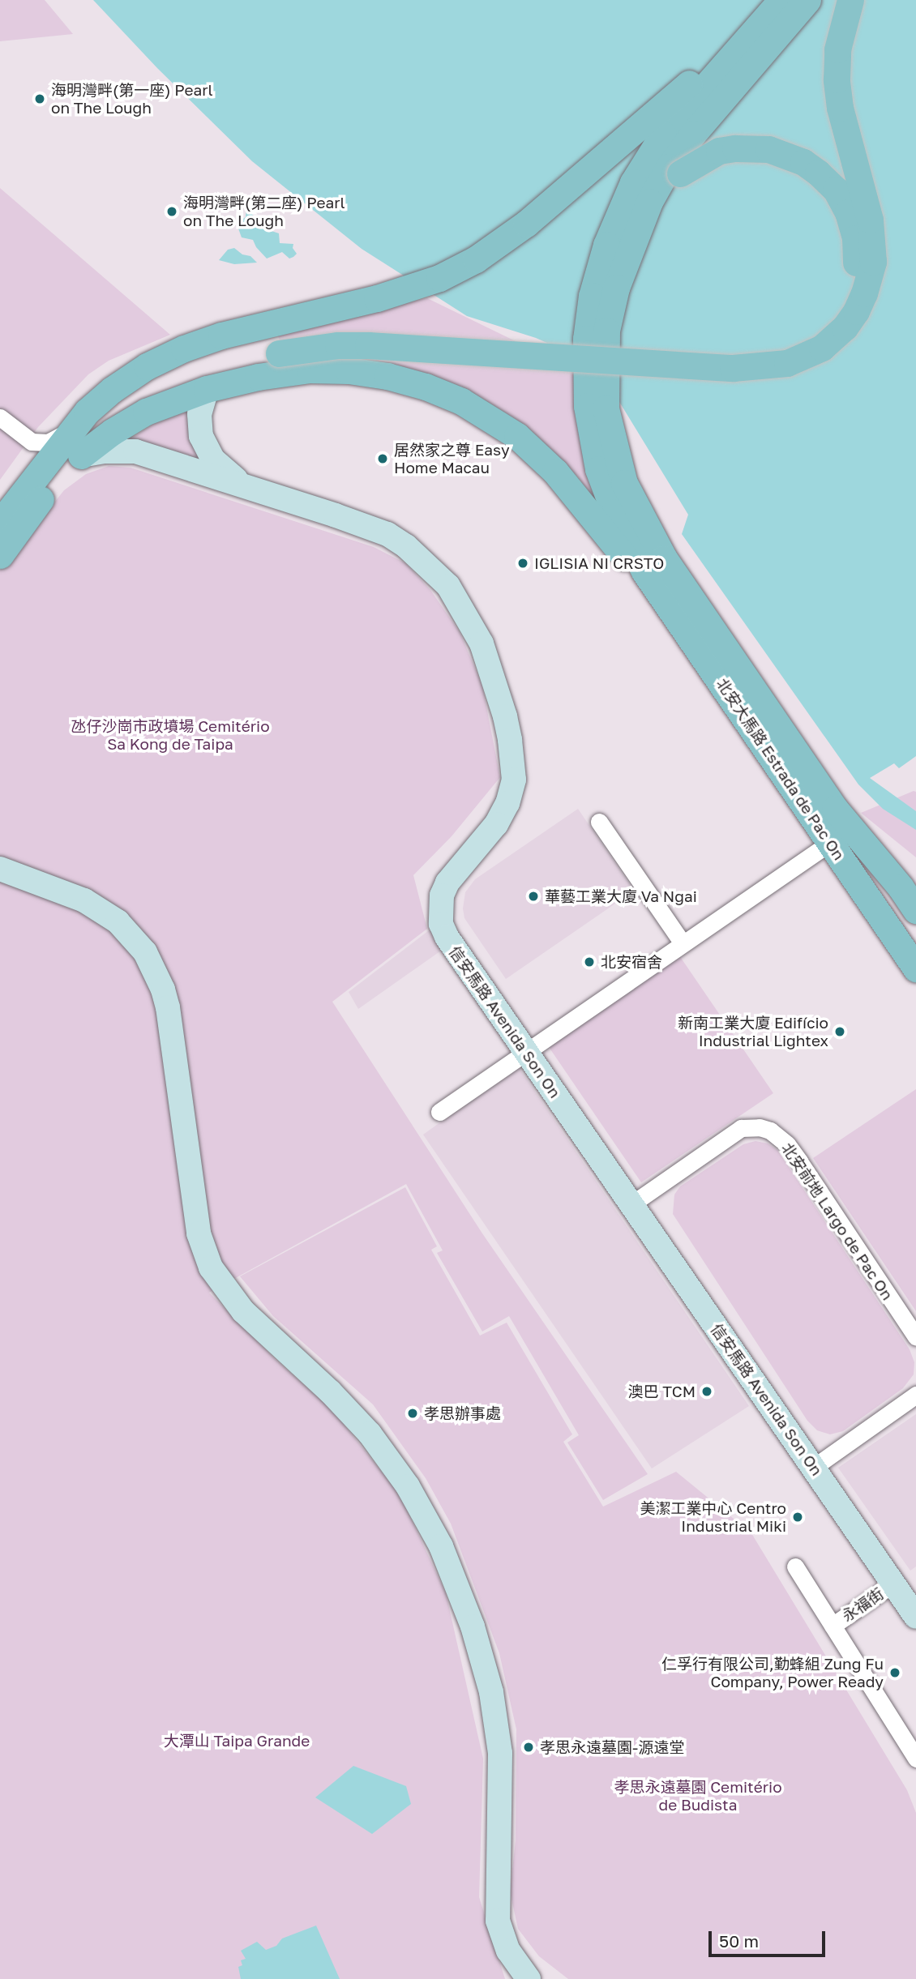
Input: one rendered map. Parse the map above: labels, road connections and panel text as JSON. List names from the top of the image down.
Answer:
{
  "streets": {
    "main road": ["北安大馬路 Estrada de Pac On", "信安馬路 Avenida Son On"],
    "street": ["北安前地 Largo de Pac On", "永福街"]
  },
  "crossings": [
    ["信安馬路 Avenida Son On", "北安前地 Largo de Pac On"],
    ["信安馬路 Avenida Son On", "永福街"]
  ],
  "parks": ["氹仔沙崗市政墳場 Cemitério Sa Kong de Taipa", "大潭山 Taipa Grande", "孝思永遠墓園 Cemitério de Budista"],
  "places": [
    "海明灣畔(第一座) Pearl on The Lough",
    "海明灣畔(第二座) Pearl on The Lough",
    "居然家之尊 Easy Home Macau",
    "IGLISIA NI CRSTO",
    "華藝工業大廈 Va Ngai",
    "北安宿舍",
    "新南工業大廈 Edifício Industrial Lightex",
    "澳巴 TCM",
    "孝思辦事處",
    "美潔工業中心 Centro Industrial Miki",
    "仁孚行有限公司,勤蜂組 Zung Fu Company, Power Ready",
    "孝思永遠墓園-源遠堂"
  ],
  "scale_bar": "50 m"
}
